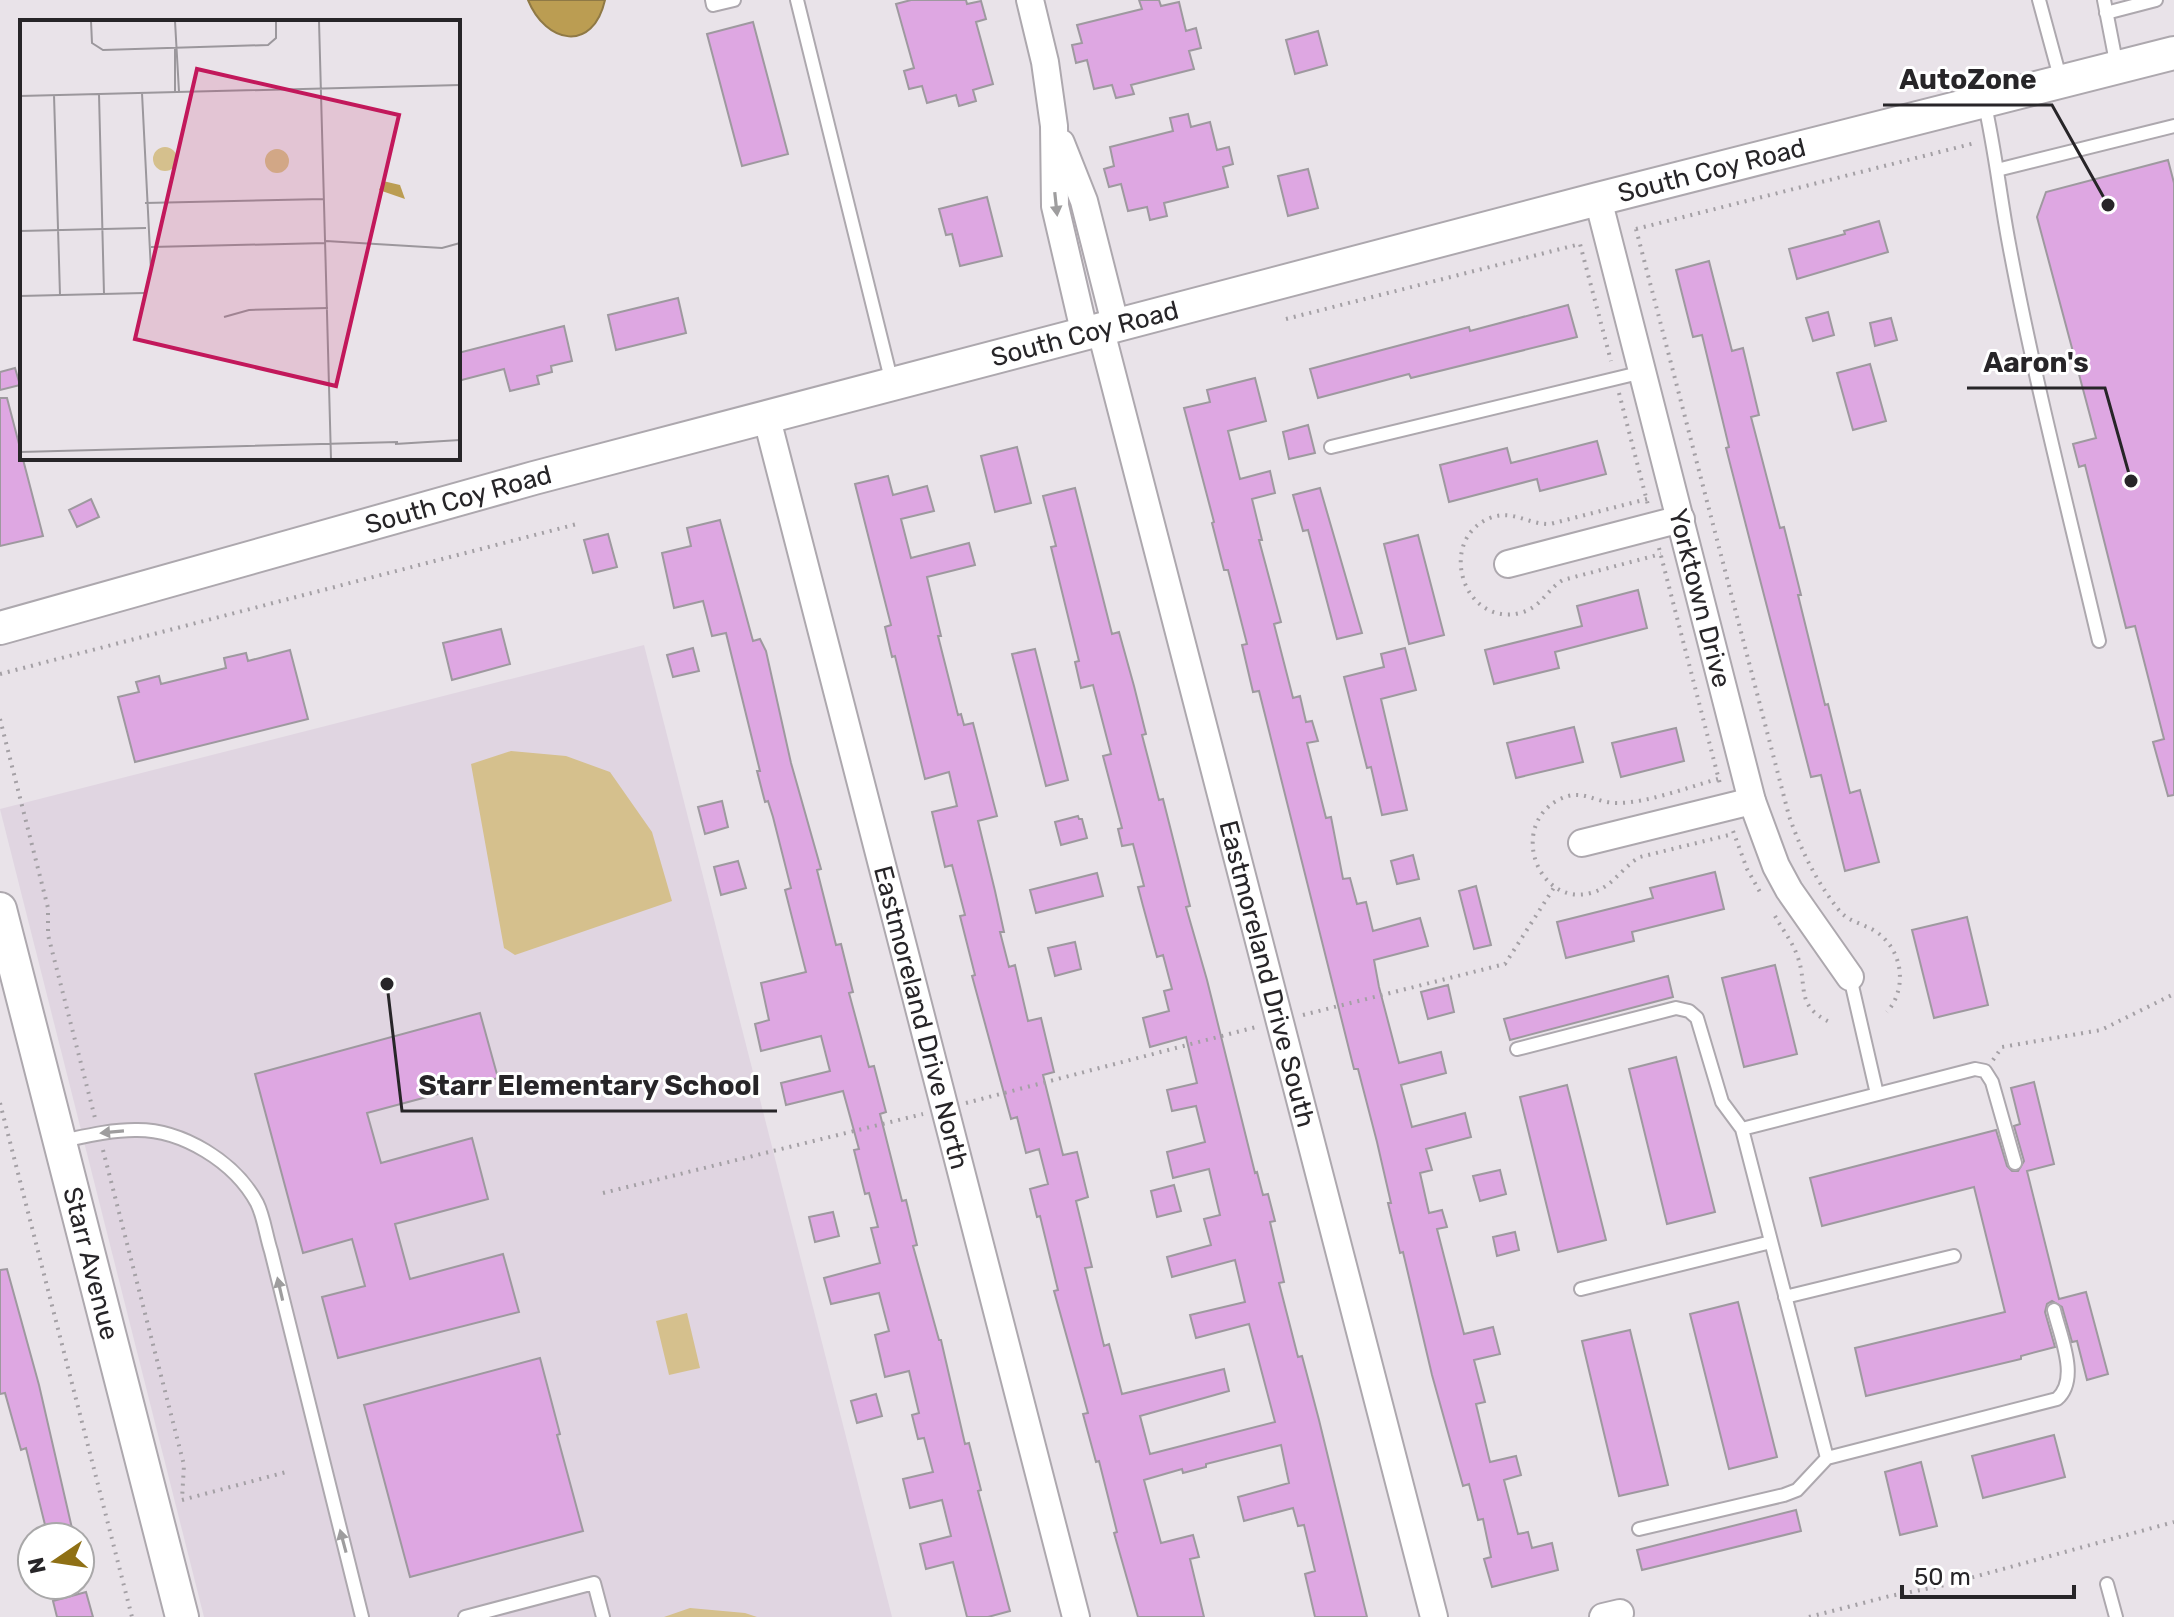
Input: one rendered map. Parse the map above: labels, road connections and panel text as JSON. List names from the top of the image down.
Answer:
{
  "streets": {
    "street": [
      "South Coy Road",
      "Yorktown Drive",
      "Eastmoreland Drive South",
      "Eastmoreland Drive North",
      "Starr Avenue"
    ]
  },
  "crossings": [
    ["South Coy Road", "Yorktown Drive"],
    ["South Coy Road", "Eastmoreland Drive South"],
    ["South Coy Road", "Eastmoreland Drive North"]
  ],
  "places": ["AutoZone", "Aaron's", "Starr Elementary School"],
  "scale_bar": "50 m",
  "north": "left"
}
